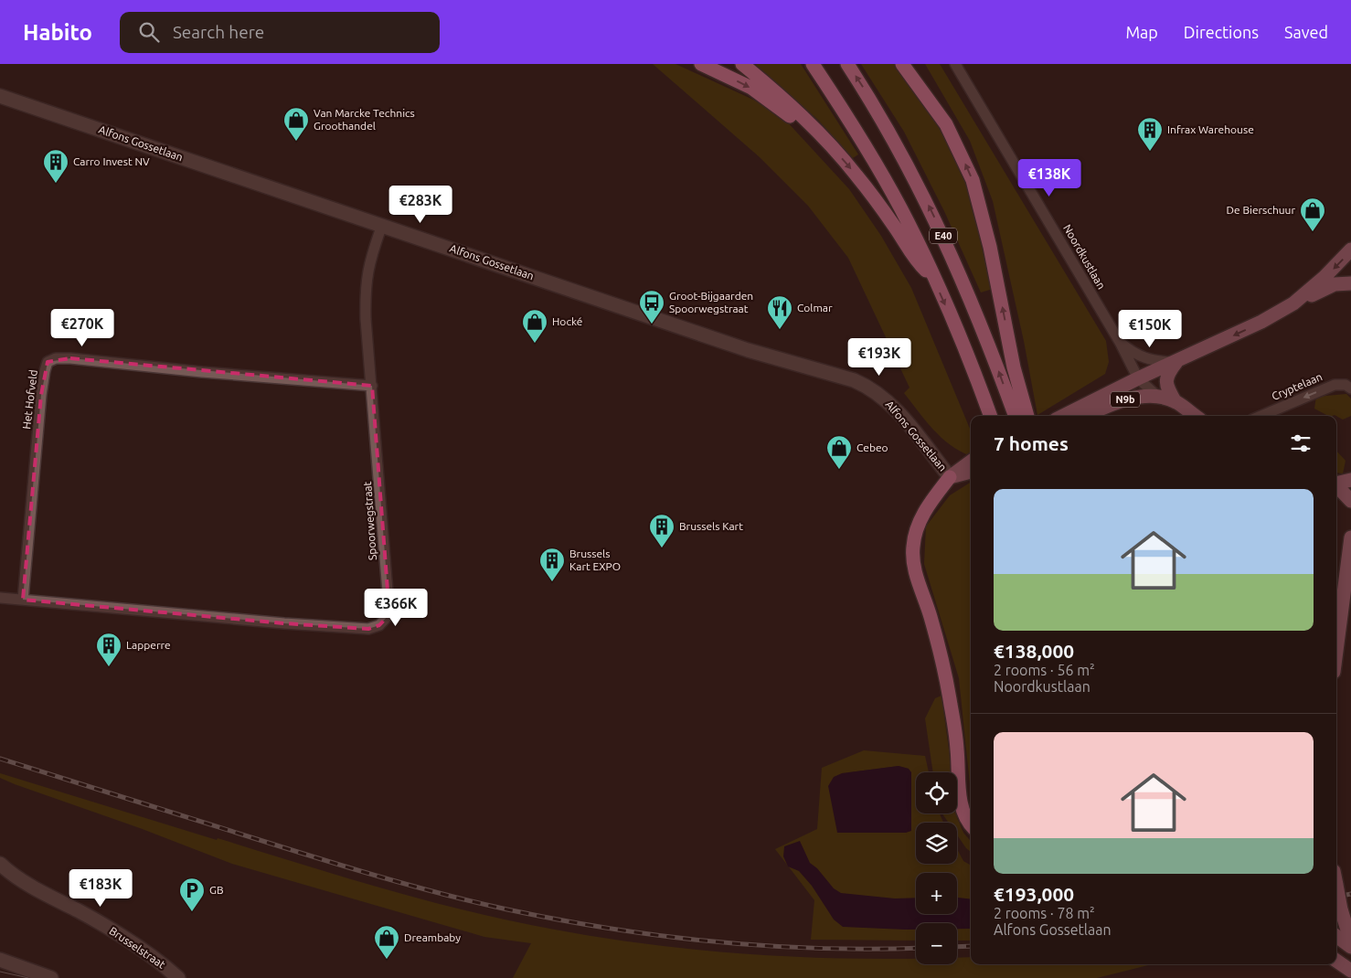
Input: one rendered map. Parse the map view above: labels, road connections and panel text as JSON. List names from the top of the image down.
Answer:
{
  "streets": {
    "highway": ["E40"],
    "main road": ["Alfons Gossetlaan", "N9b"],
    "street": [
      "Noordkustlaan",
      "Cryptelaan",
      "Het Hofveld",
      "Spoorwegstraat",
      "Brusselstraat"
    ]
  },
  "crossings": [
    ["Alfons Gossetlaan", "Spoorwegstraat"],
    ["Noordkustlaan", "N9b"],
    ["Het Hofveld", "Spoorwegstraat"]
  ],
  "one_way": ["Cryptelaan"],
  "places": {
    "shop": [
      "Van Marcke Technics Groothandel",
      "De Bierschuur",
      "Hocké",
      "Cebeo",
      "Dreambaby"
    ],
    "building": [
      "Infrax Warehouse",
      "Carro Invest NV",
      "Brussels Kart",
      "Brussels Kart EXPO",
      "Lapperre"
    ],
    "bus stop": ["Groot-Bijgaarden Spoorwegstraat"],
    "restaurant": ["Colmar"],
    "parking": ["GB"]
  },
  "page": {
    "header": "Habito",
    "search": "Search here",
    "nav": ["Map", "Directions", "Saved"],
    "price": [
      "€138K",
      "€283K",
      "€270K",
      "€150K",
      "€193K",
      "€366K",
      "€183K"
    ],
    "heading": "7 homes",
    "list": [
      {
        "name": "€138,000",
        "note": "2 rooms · 56 m² · Noordkustlaan"
      },
      {
        "name": "€193,000",
        "note": "2 rooms · 78 m² · Alfons Gossetlaan"
      }
    ],
    "map_buttons": ["+", "−"]
  }
}
